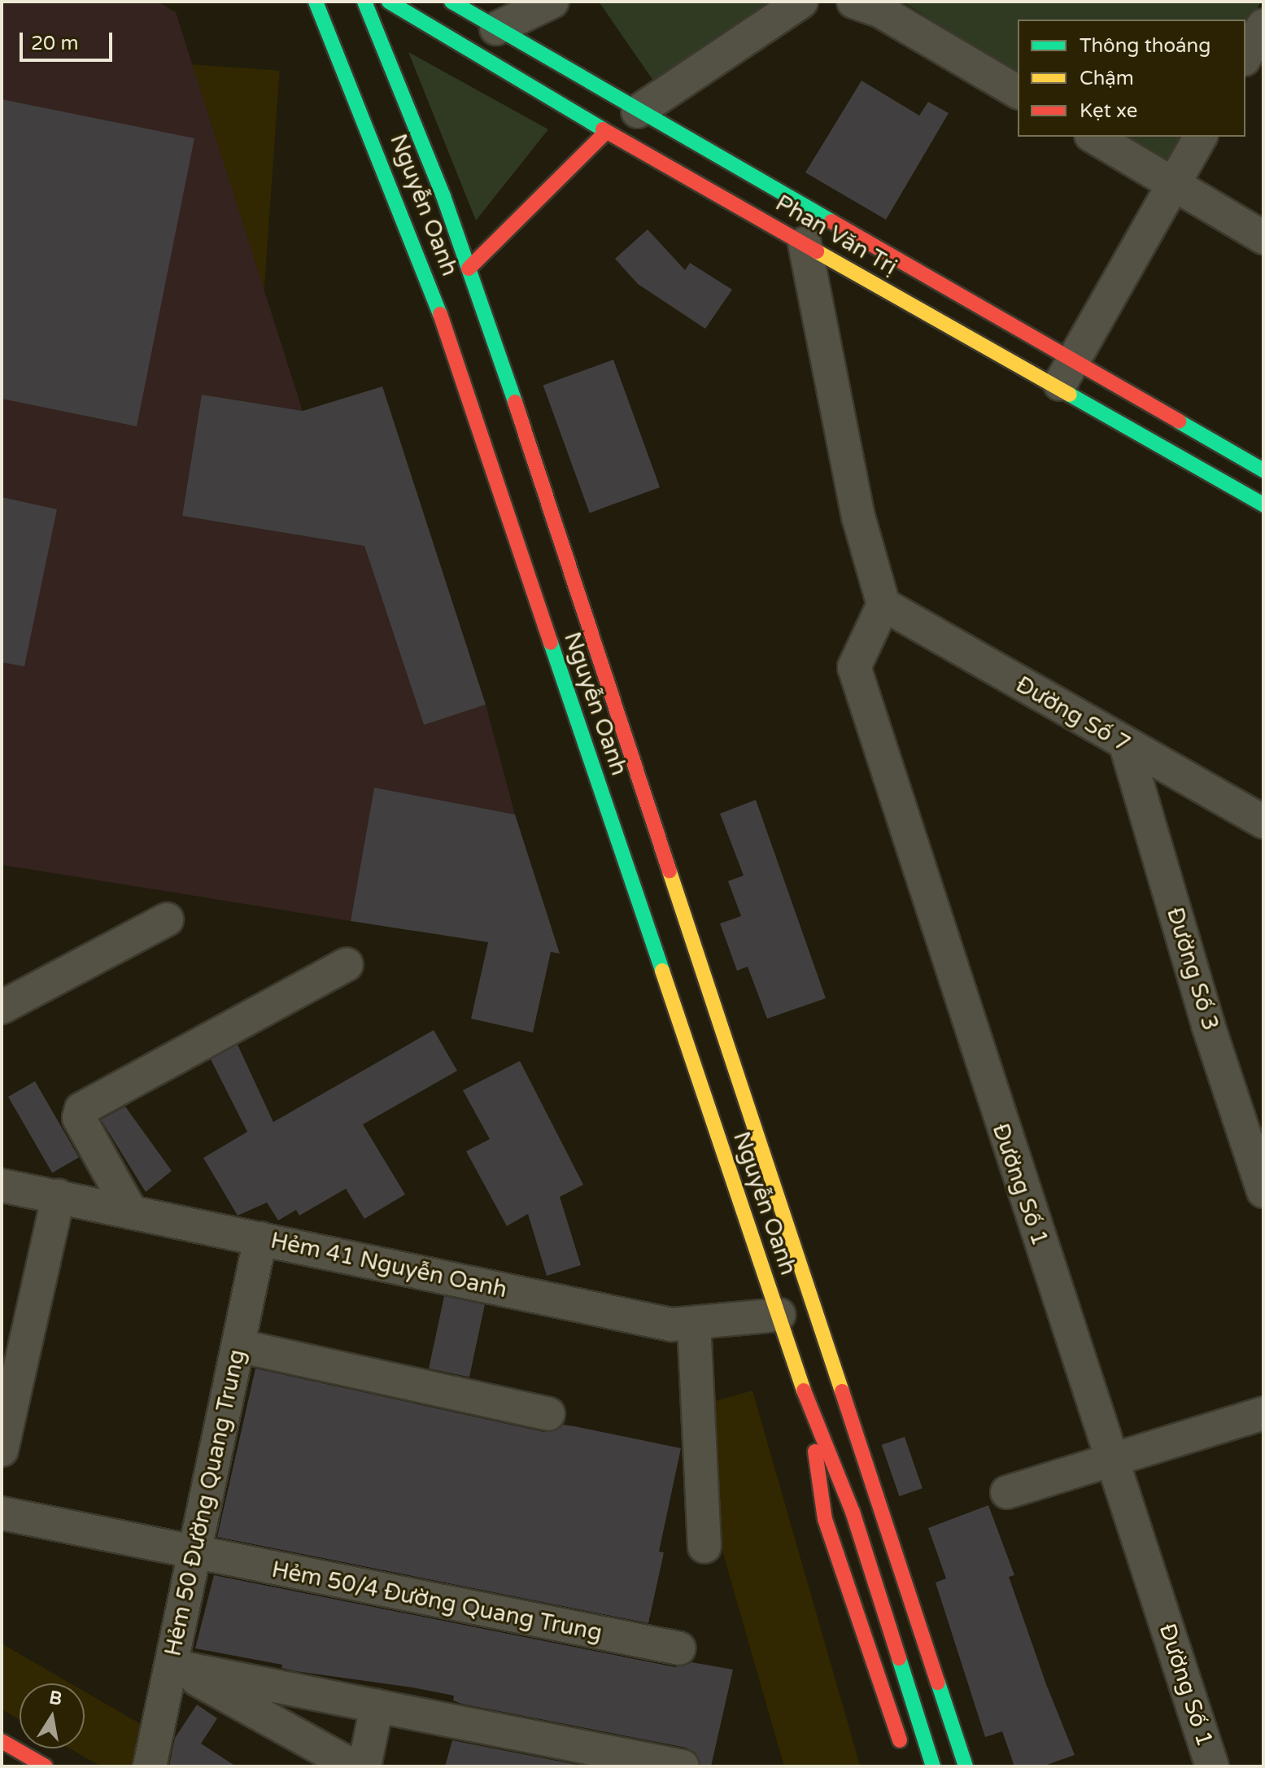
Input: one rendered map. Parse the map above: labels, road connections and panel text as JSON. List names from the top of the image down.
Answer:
{
  "streets": {
    "main road": ["Nguyễn Oanh", "Phan Văn Trị"],
    "street": [
      "Đường Số 7",
      "Đường Số 3",
      "Đường Số 1",
      "Hẻm 41 Nguyễn Oanh",
      "Hẻm 50 Đường Quang Trung",
      "Hẻm 50/4 Đường Quang Trung"
    ]
  },
  "crossings": [
    ["Nguyễn Oanh", "Hẻm 41 Nguyễn Oanh"],
    ["Đường Số 7", "Đường Số 3"],
    ["Đường Số 7", "Đường Số 1"],
    ["Hẻm 41 Nguyễn Oanh", "Hẻm 50 Đường Quang Trung"],
    ["Hẻm 50 Đường Quang Trung", "Hẻm 50/4 Đường Quang Trung"]
  ],
  "legend": ["Thông thoáng", "Chậm", "Kẹt xe"],
  "scale_bar": "20 m",
  "north": "top"
}
